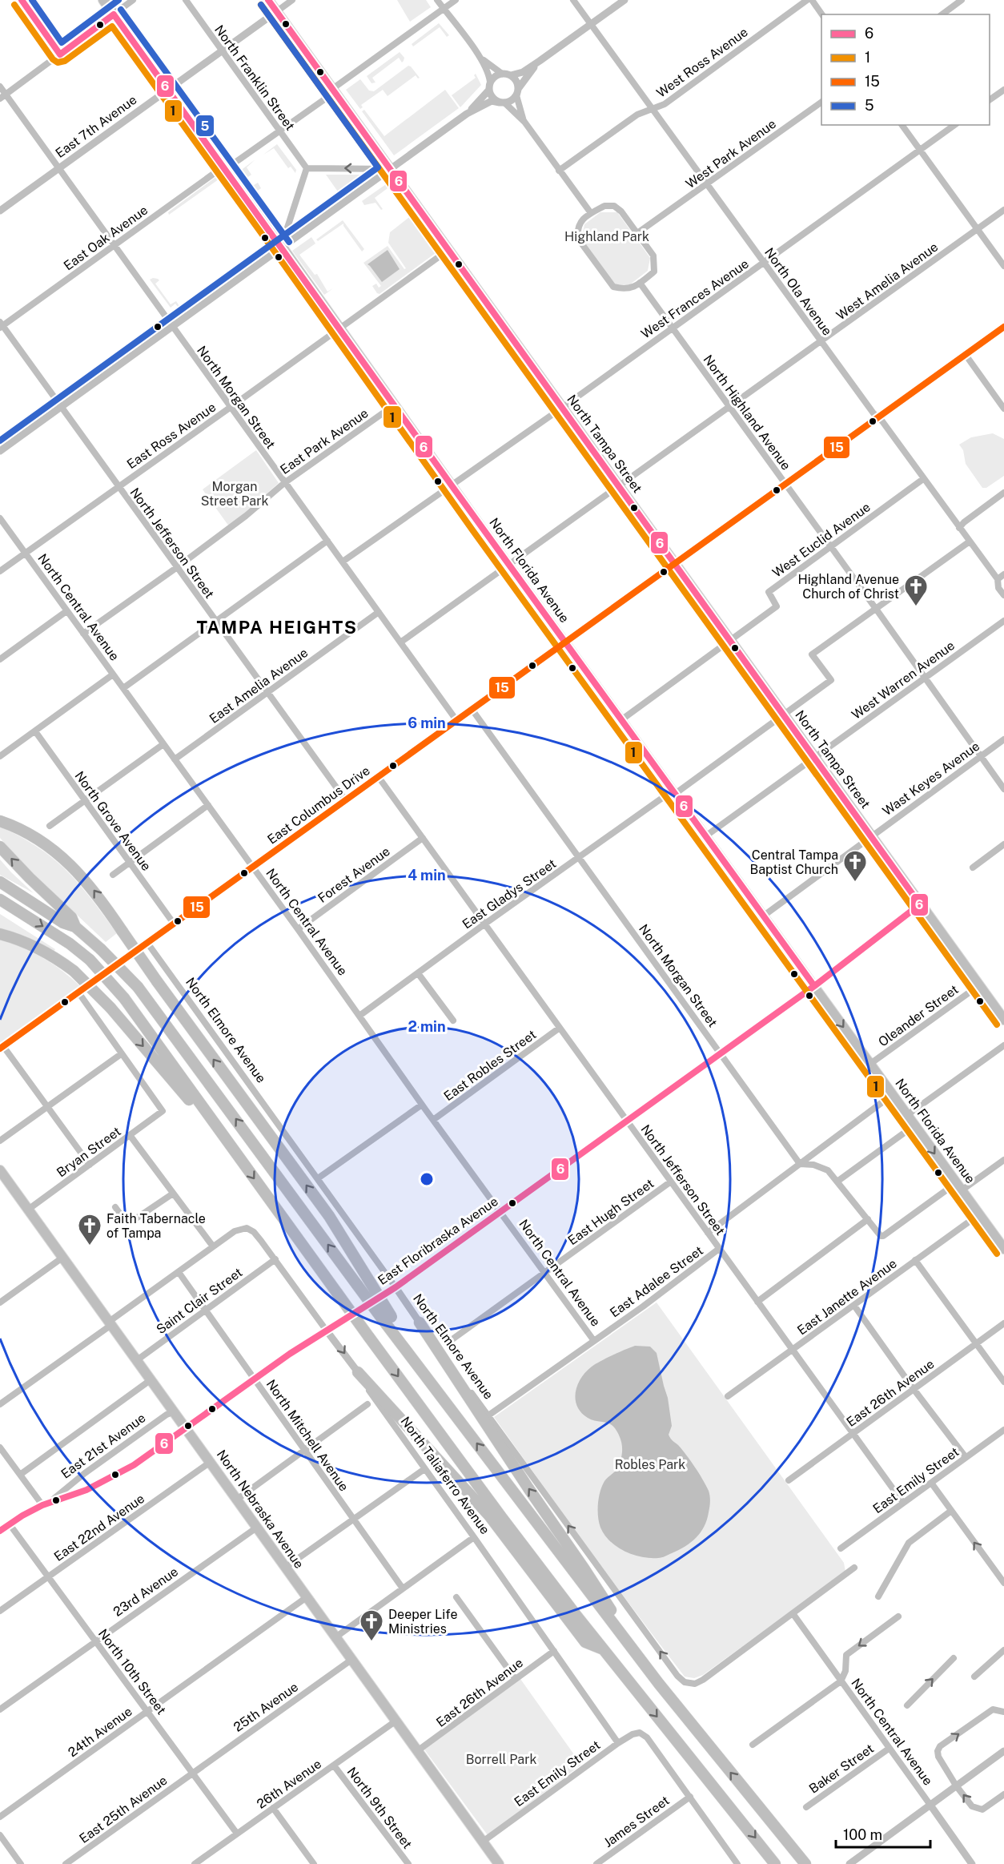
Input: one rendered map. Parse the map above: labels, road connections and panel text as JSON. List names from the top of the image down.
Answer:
{
  "streets": {
    "main road": [
      "North Tampa Street",
      "North Florida Avenue",
      "East Columbus Drive",
      "North Nebraska Avenue"
    ],
    "street": [
      "West Ross Avenue",
      "North Franklin Street",
      "East 7th Avenue",
      "West Park Avenue",
      "East Oak Avenue",
      "West Amelia Avenue",
      "North Ola Avenue",
      "West Frances Avenue",
      "North Morgan Street",
      "North Highland Avenue",
      "East Ross Avenue",
      "East Park Avenue",
      "West Euclid Avenue",
      "North Jefferson Street",
      "North Central Avenue",
      "West Warren Avenue",
      "East Amelia Avenue",
      "Wast Keyes Avenue",
      "North Grove Avenue",
      "Forest Avenue",
      "East Gladys Street",
      "Oleander Street",
      "North Elmore Avenue",
      "East Robles Street",
      "Bryan Street",
      "East Hugh Street",
      "East Floribraska Avenue",
      "East Adalee Street",
      "East Janette Avenue",
      "Saint Clair Street",
      "East 26th Avenue",
      "North Mitchell Avenue",
      "East 21st Avenue",
      "North Taliaferro Avenue",
      "East Emily Street",
      "East 22nd Avenue",
      "23rd Avenue",
      "North 10th Street",
      "25th Avenue",
      "24th Avenue",
      "Baker Street",
      "26th Avenue",
      "North 9th Street",
      "East 25th Avenue",
      "James Street"
    ]
  },
  "crossings": [
    ["West Ross Avenue", "North Ola Avenue"],
    ["North Franklin Street", "East 7th Avenue"],
    ["North Franklin Street", "East Oak Avenue"],
    ["East 7th Avenue", "North Morgan Street"],
    ["East 7th Avenue", "North Tampa Street"],
    ["East 7th Avenue", "North Florida Avenue"],
    ["West Park Avenue", "North Ola Avenue"],
    ["West Park Avenue", "North Highland Avenue"],
    ["East Oak Avenue", "North Morgan Street"],
    ["East Oak Avenue", "North Tampa Street"],
    ["East Oak Avenue", "North Jefferson Street"],
    ["East Oak Avenue", "North Florida Avenue"],
    ["West Amelia Avenue", "North Ola Avenue"],
    ["West Amelia Avenue", "North Highland Avenue"],
    ["West Amelia Avenue", "North Tampa Street"],
    ["North Ola Avenue", "West Frances Avenue"],
    ["North Ola Avenue", "West Euclid Avenue"],
    ["North Ola Avenue", "East Columbus Drive"],
    ["West Frances Avenue", "North Morgan Street"],
    ["West Frances Avenue", "North Highland Avenue"],
    ["West Frances Avenue", "North Tampa Street"],
    ["West Frances Avenue", "North Florida Avenue"],
    ["North Morgan Street", "East Ross Avenue"],
    ["North Morgan Street", "East Park Avenue"],
    ["North Morgan Street", "East Amelia Avenue"],
    ["North Morgan Street", "East Columbus Drive"],
    ["North Morgan Street", "East Gladys Street"],
    ["North Morgan Street", "East Floribraska Avenue"],
    ["North Morgan Street", "East Adalee Street"],
    ["North Highland Avenue", "West Euclid Avenue"],
    ["North Highland Avenue", "West Warren Avenue"],
    ["North Highland Avenue", "Wast Keyes Avenue"],
    ["North Highland Avenue", "East Columbus Drive"],
    ["North Highland Avenue", "East Gladys Street"],
    ["East Ross Avenue", "North Tampa Street"],
    ["East Ross Avenue", "North Jefferson Street"],
    ["East Ross Avenue", "North Florida Avenue"],
    ["East Ross Avenue", "North Central Avenue"],
    ["East Park Avenue", "North Jefferson Street"],
    ["East Park Avenue", "North Florida Avenue"],
    ["East Park Avenue", "North Central Avenue"],
    ["North Tampa Street", "West Euclid Avenue"],
    ["North Tampa Street", "West Warren Avenue"],
    ["North Tampa Street", "Wast Keyes Avenue"],
    ["North Tampa Street", "East Columbus Drive"],
    ["North Tampa Street", "East Gladys Street"],
    ["North Tampa Street", "Oleander Street"],
    ["North Tampa Street", "East Floribraska Avenue"],
    ["North Jefferson Street", "East Amelia Avenue"],
    ["North Jefferson Street", "East Columbus Drive"],
    ["North Jefferson Street", "Forest Avenue"],
    ["North Jefferson Street", "East Gladys Street"],
    ["North Jefferson Street", "East Robles Street"],
    ["North Jefferson Street", "East Hugh Street"],
    ["North Jefferson Street", "East Floribraska Avenue"],
    ["North Jefferson Street", "East Adalee Street"],
    ["North Jefferson Street", "East Janette Avenue"],
    ["North Jefferson Street", "East 26th Avenue"],
    ["North Jefferson Street", "East Emily Street"],
    ["North Florida Avenue", "West Warren Avenue"],
    ["North Florida Avenue", "Wast Keyes Avenue"],
    ["North Florida Avenue", "East Columbus Drive"],
    ["North Florida Avenue", "East Gladys Street"],
    ["North Florida Avenue", "Oleander Street"],
    ["North Florida Avenue", "East Floribraska Avenue"],
    ["North Florida Avenue", "East Adalee Street"],
    ["North Florida Avenue", "East Janette Avenue"],
    ["North Central Avenue", "East Amelia Avenue"],
    ["North Central Avenue", "East Columbus Drive"],
    ["North Central Avenue", "Forest Avenue"],
    ["North Central Avenue", "East Gladys Street"],
    ["North Central Avenue", "North Elmore Avenue"],
    ["North Central Avenue", "East Robles Street"],
    ["North Central Avenue", "East Hugh Street"],
    ["North Central Avenue", "East Floribraska Avenue"],
    ["North Central Avenue", "East Adalee Street"],
    ["North Central Avenue", "Baker Street"],
    ["East Columbus Drive", "North Grove Avenue"],
    ["East Columbus Drive", "North Elmore Avenue"],
    ["North Elmore Avenue", "East Floribraska Avenue"],
    ["North Elmore Avenue", "East Adalee Street"],
    ["Bryan Street", "North Nebraska Avenue"],
    ["East Floribraska Avenue", "North Mitchell Avenue"],
    ["East Floribraska Avenue", "East 21st Avenue"],
    ["East Floribraska Avenue", "North Taliaferro Avenue"],
    ["East Floribraska Avenue", "North Nebraska Avenue"],
    ["East Floribraska Avenue", "North 10th Street"],
    ["Saint Clair Street", "North Mitchell Avenue"],
    ["Saint Clair Street", "North Taliaferro Avenue"],
    ["Saint Clair Street", "North Nebraska Avenue"],
    ["East 26th Avenue", "North Taliaferro Avenue"],
    ["East 26th Avenue", "North Nebraska Avenue"],
    ["East 21st Avenue", "North Nebraska Avenue"],
    ["North Taliaferro Avenue", "East Emily Street"],
    ["East Emily Street", "North Nebraska Avenue"],
    ["East Emily Street", "James Street"],
    ["North Nebraska Avenue", "East 22nd Avenue"],
    ["North Nebraska Avenue", "23rd Avenue"],
    ["North Nebraska Avenue", "25th Avenue"],
    ["North Nebraska Avenue", "24th Avenue"],
    ["North Nebraska Avenue", "26th Avenue"],
    ["East 22nd Avenue", "North 10th Street"],
    ["23rd Avenue", "North 10th Street"],
    ["North 10th Street", "25th Avenue"],
    ["North 10th Street", "24th Avenue"],
    ["North 10th Street", "26th Avenue"],
    ["North 10th Street", "East 25th Avenue"],
    ["25th Avenue", "East 25th Avenue"],
    ["26th Avenue", "North 9th Street"]
  ],
  "districts": ["TAMPA HEIGHTS"],
  "parks": [
    "Highland Park",
    "Morgan Street Park",
    "Robles Park",
    "Borrell Park"
  ],
  "places": {
    "church": [
      "Highland Avenue Church of Christ",
      "Central Tampa Baptist Church",
      "Faith Tabernacle of Tampa",
      "Deeper Life Ministries"
    ]
  },
  "lines": [
    "transit line 6",
    "transit line 5",
    "transit line 1",
    "transit line 15"
  ],
  "legend": [
    "6",
    "1",
    "15",
    "5"
  ],
  "scale_bar": "100 m",
  "rings": ["6 min", "4 min", "2 min"]
}
